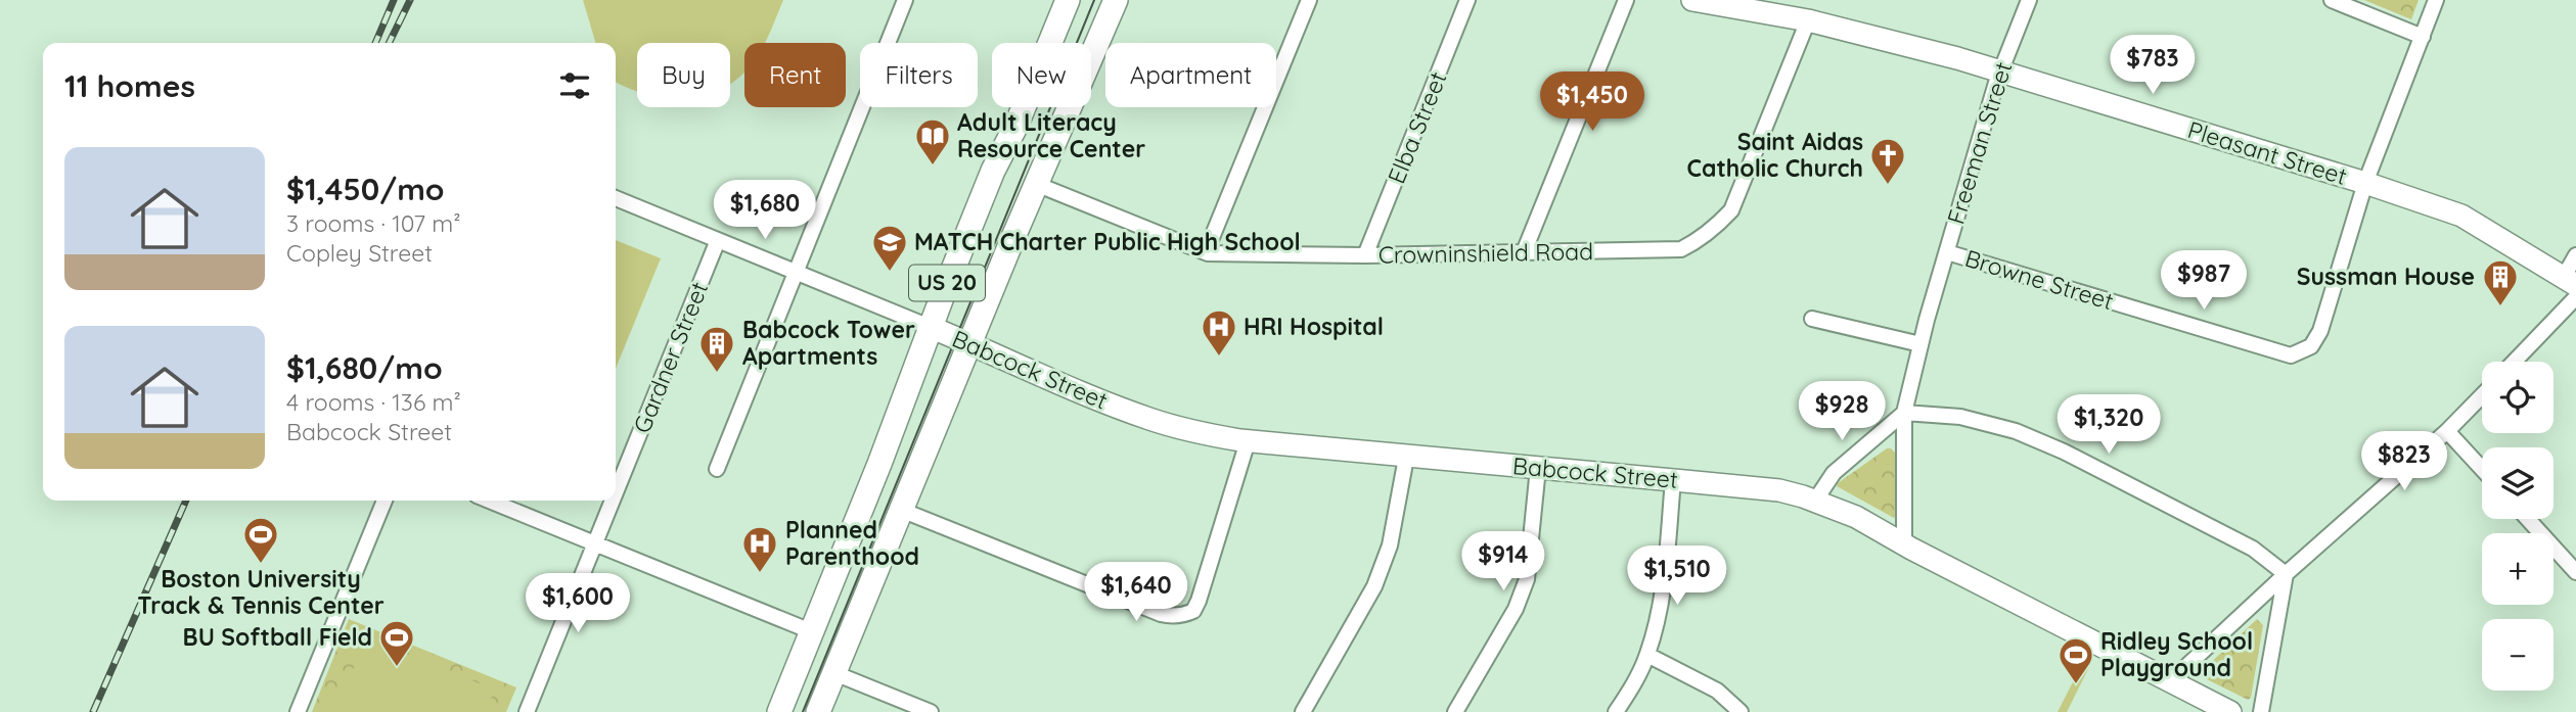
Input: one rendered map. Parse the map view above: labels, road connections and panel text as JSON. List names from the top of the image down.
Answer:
{
  "streets": {
    "main road": ["US 20"],
    "street": [
      "Elba Street",
      "Freeman Street",
      "Pleasant Street",
      "Crowninshield Road",
      "Browne Street",
      "Gardner Street",
      "Babcock Street"
    ]
  },
  "crossings": [
    ["Elba Street", "Crowninshield Road"],
    ["Freeman Street", "Pleasant Street"],
    ["Freeman Street", "Browne Street"],
    ["Freeman Street", "Babcock Street"],
    ["Pleasant Street", "Crowninshield Road"],
    ["Pleasant Street", "Browne Street"],
    ["Crowninshield Road", "US 20"],
    ["US 20", "Babcock Street"]
  ],
  "places": {
    "library": ["Adult Literacy Resource Center"],
    "church": ["Saint Aidas Catholic Church"],
    "school or university": ["MATCH Charter Public High School"],
    "building": ["Sussman House", "Babcock Tower Apartments"],
    "hospital": ["HRI Hospital", "Planned Parenthood"],
    "sports": ["Boston University Track & Tennis Center", "BU Softball Field", "Ridley School Playground"]
  },
  "page": {
    "price": [
      "$783",
      "$1,450",
      "$1,680",
      "$987",
      "$928",
      "$1,320",
      "$823",
      "$914",
      "$1,510",
      "$1,640",
      "$1,600"
    ],
    "chip": [
      "Buy",
      "Rent",
      "Filters",
      "New",
      "Apartment"
    ],
    "heading": "11 homes",
    "list": [
      {
        "name": "$1,450/mo",
        "note": "3 rooms · 107 m² · Copley Street"
      },
      {
        "name": "$1,680/mo",
        "note": "4 rooms · 136 m² · Babcock Street"
      }
    ],
    "map_buttons": ["+", "−"]
  }
}
